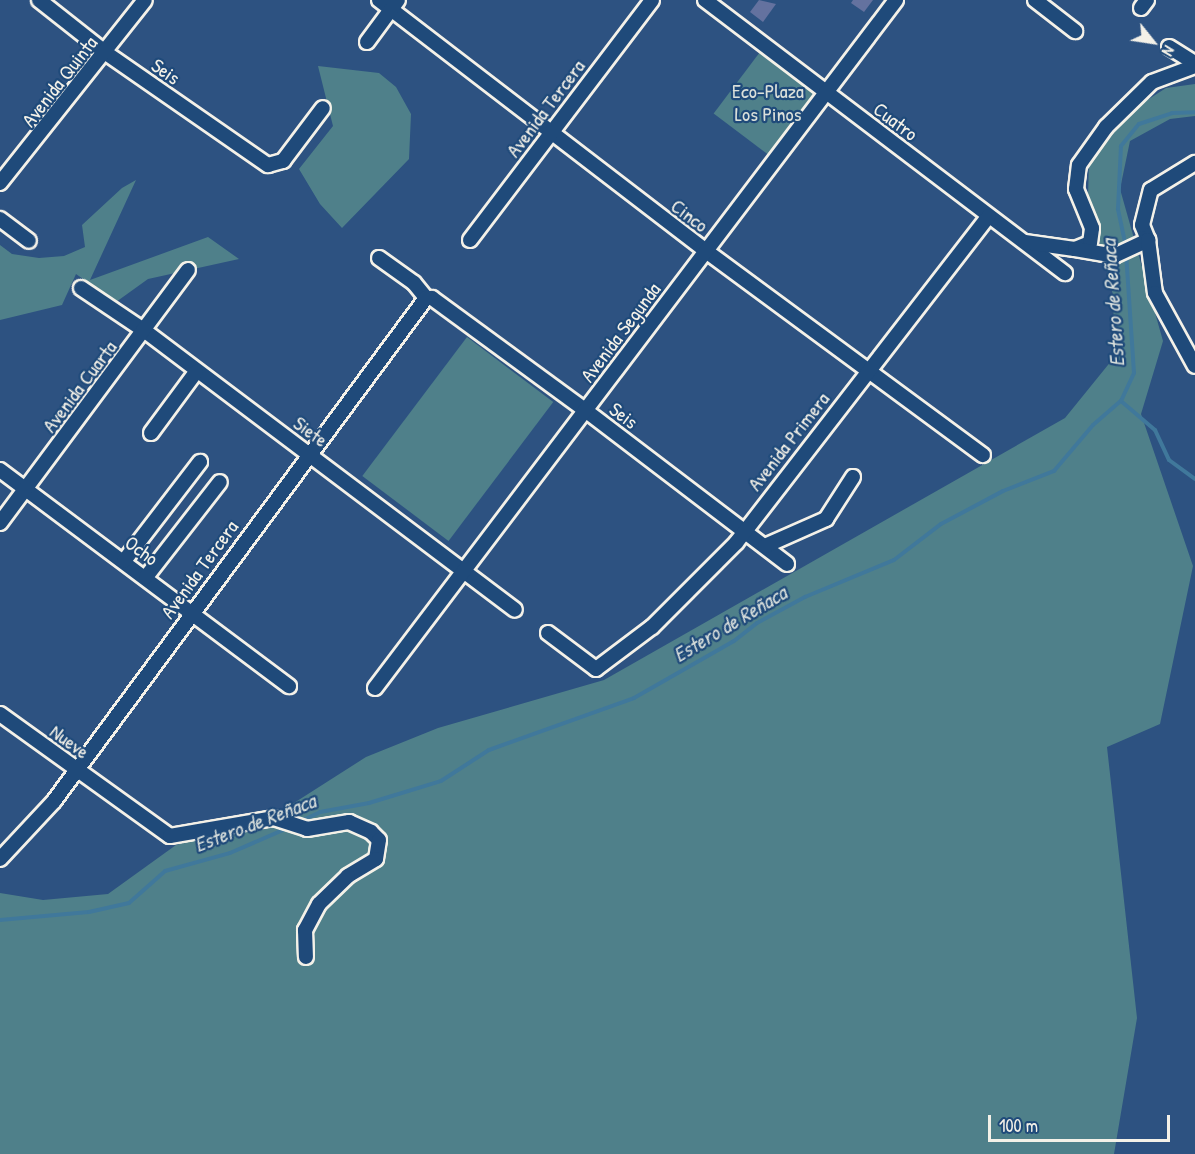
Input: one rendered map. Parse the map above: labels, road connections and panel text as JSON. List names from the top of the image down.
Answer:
{
  "streets": {
    "street": [
      "Seis",
      "Avenida Quinta",
      "Avenida Tercera",
      "Cuatro",
      "Cinco",
      "Avenida Segunda",
      "Avenida Cuarta",
      "Siete",
      "Avenida Primera",
      "Ocho",
      "Nueve"
    ]
  },
  "crossings": [
    ["Seis", "Avenida Quinta"],
    ["Seis", "Avenida Tercera"],
    ["Seis", "Avenida Segunda"],
    ["Seis", "Avenida Primera"],
    ["Avenida Tercera", "Cinco"],
    ["Avenida Tercera", "Siete"],
    ["Avenida Tercera", "Ocho"],
    ["Avenida Tercera", "Nueve"],
    ["Cuatro", "Avenida Segunda"],
    ["Cuatro", "Avenida Primera"],
    ["Cinco", "Avenida Segunda"],
    ["Cinco", "Avenida Primera"],
    ["Avenida Segunda", "Siete"],
    ["Avenida Cuarta", "Siete"],
    ["Avenida Cuarta", "Ocho"]
  ],
  "water": ["Estero de Reñaca"],
  "parks": ["Eco-Plaza Los Pinos"],
  "scale_bar": "100 m",
  "north": "bottom right"
}
